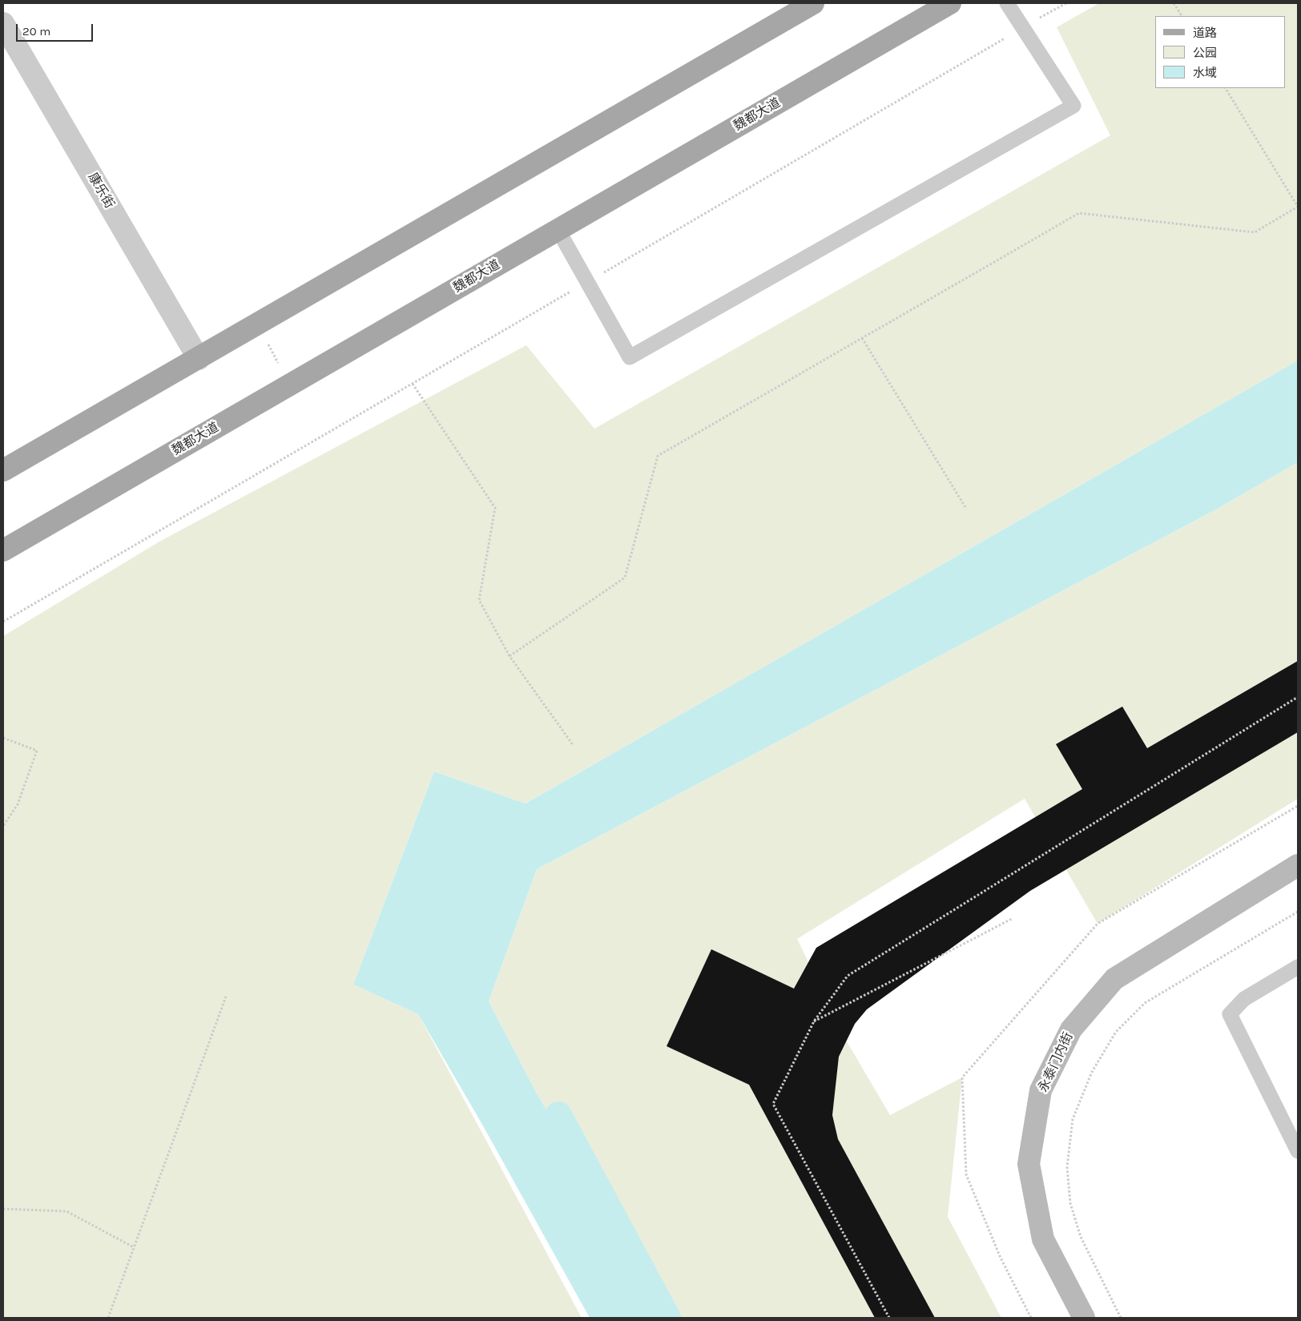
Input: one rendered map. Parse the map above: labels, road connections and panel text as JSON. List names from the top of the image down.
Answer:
{
  "streets": {
    "main road": ["魏都大道", "永泰门内街"],
    "street": ["康乐街"]
  },
  "legend": ["道路", "公园", "水域"],
  "scale_bar": "20 m"
}
